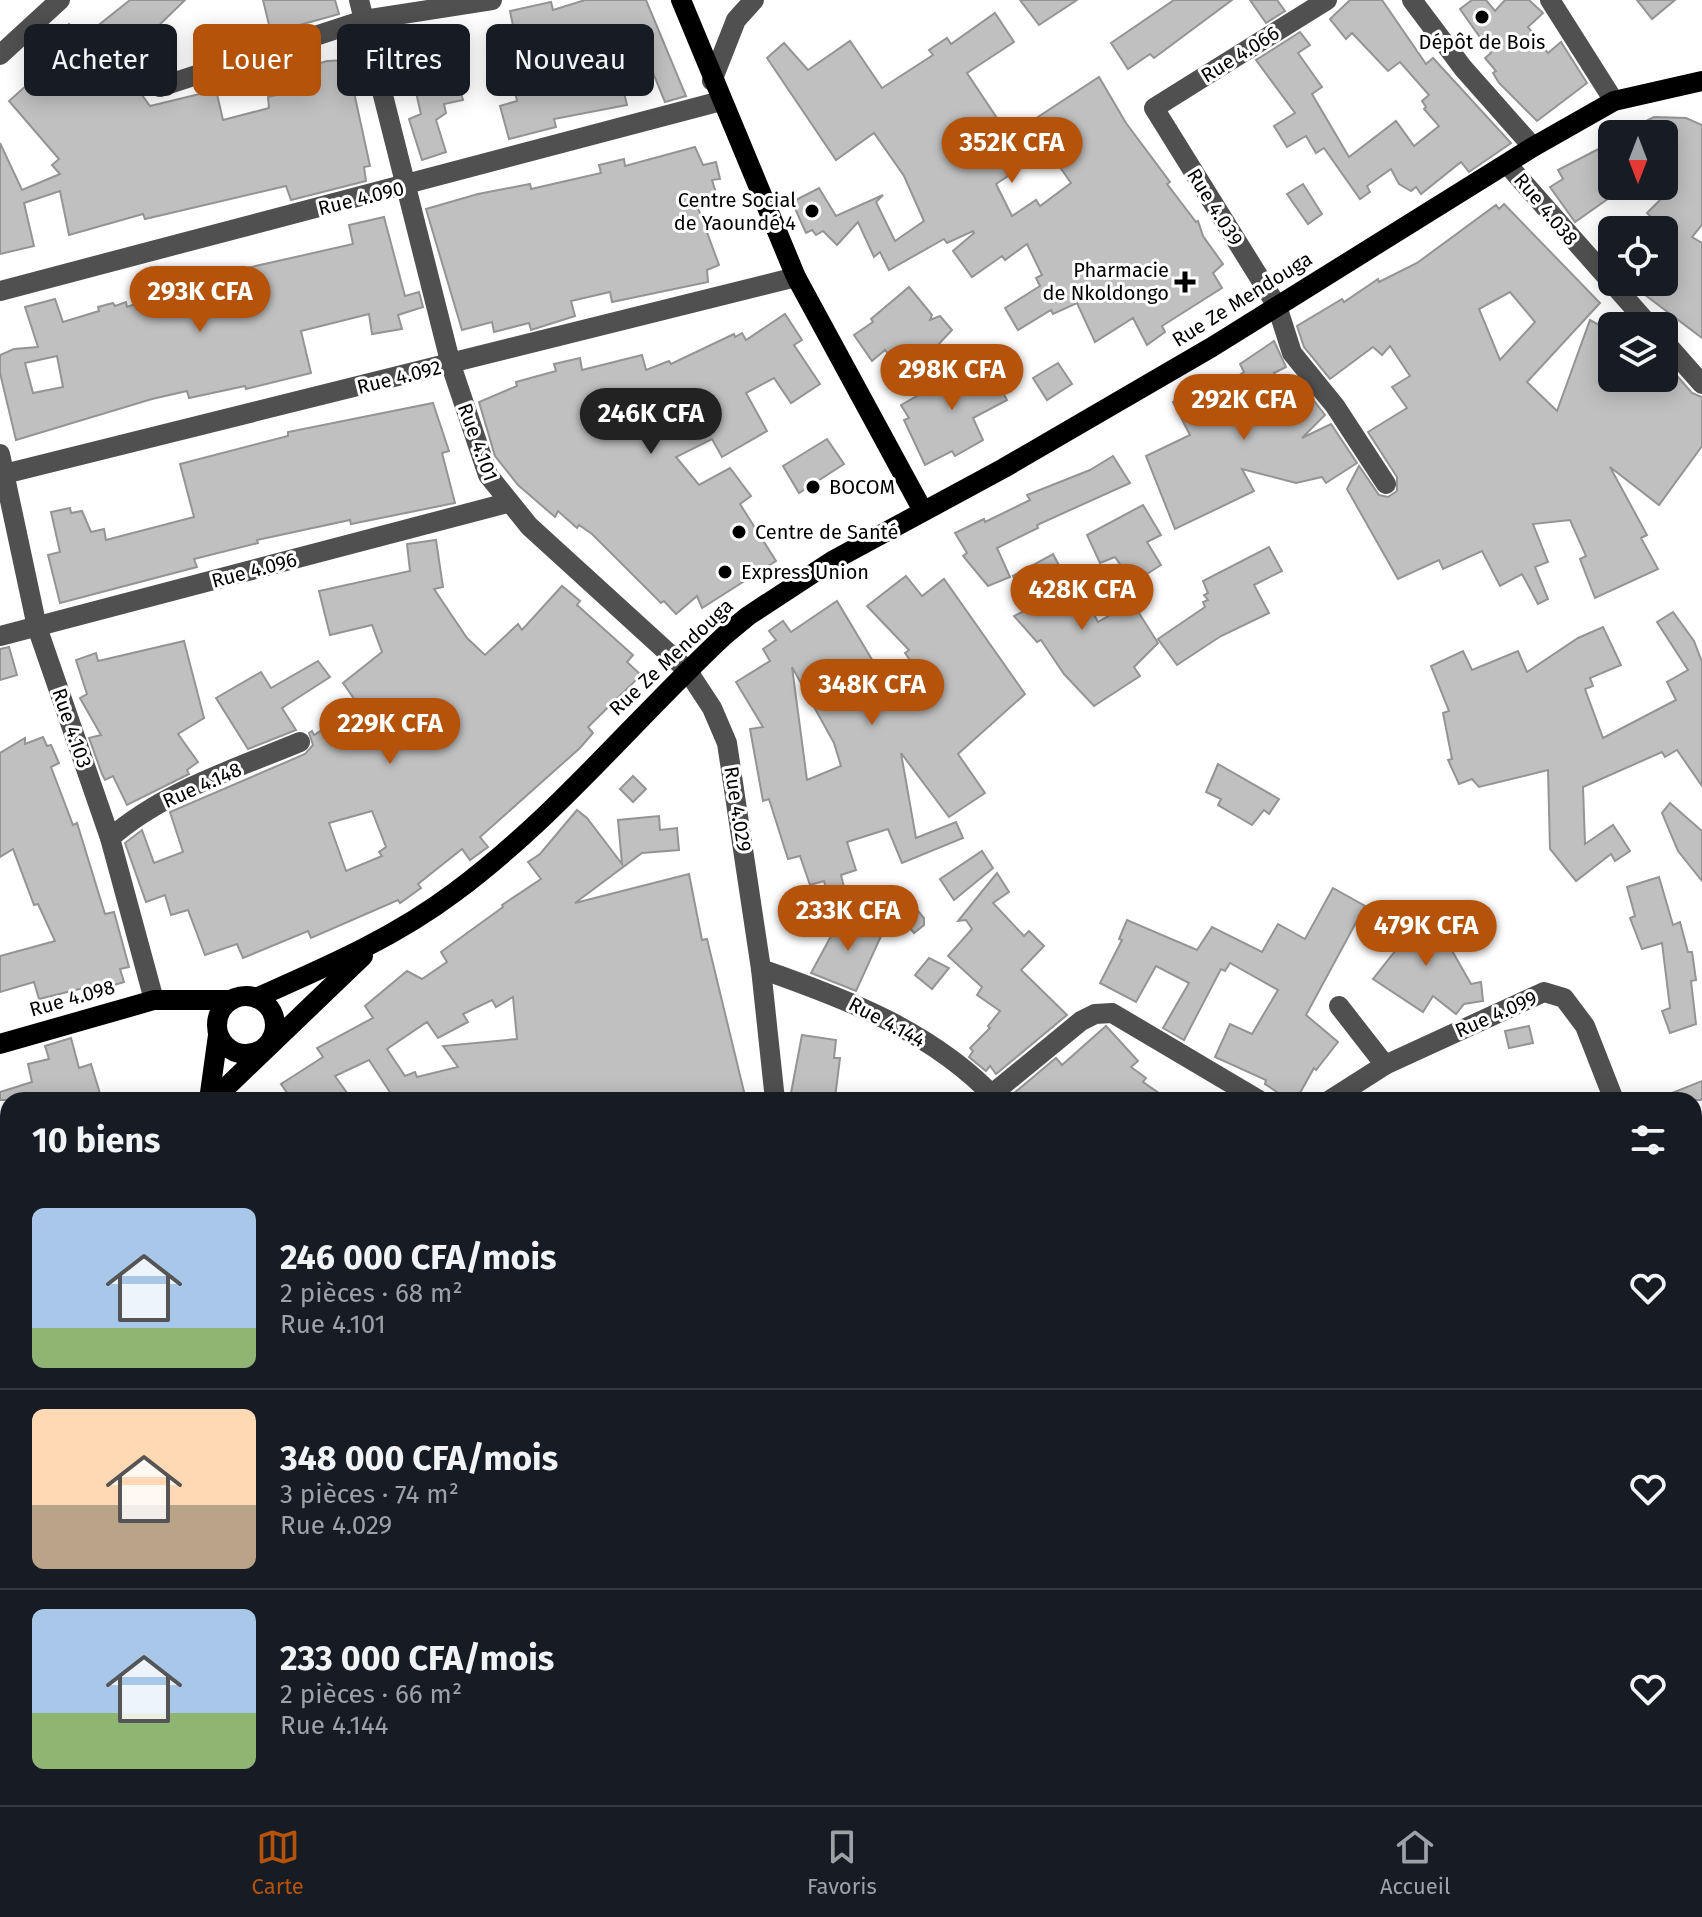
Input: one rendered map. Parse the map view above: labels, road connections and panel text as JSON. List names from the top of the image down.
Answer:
{
  "streets": {
    "main road": ["Rue Ze Mendouga", "Rue 4.098"],
    "street": [
      "Rue 4.066",
      "Rue 4.090",
      "Rue 4.039",
      "Rue 4.038",
      "Rue 4.092",
      "Rue 4.101",
      "Rue 4.096",
      "Rue 4.103",
      "Rue 4.148",
      "Rue 4.029",
      "Rue 4.099",
      "Rue 4.144"
    ]
  },
  "crossings": [
    ["Rue 4.066", "Rue 4.039"],
    ["Rue 4.090", "Rue 4.101"],
    ["Rue 4.039", "Rue Ze Mendouga"],
    ["Rue 4.038", "Rue Ze Mendouga"],
    ["Rue Ze Mendouga", "Rue 4.101"],
    ["Rue Ze Mendouga", "Rue 4.029"],
    ["Rue Ze Mendouga", "Rue 4.098"],
    ["Rue 4.092", "Rue 4.101"],
    ["Rue 4.092", "Rue 4.103"],
    ["Rue 4.101", "Rue 4.096"],
    ["Rue 4.101", "Rue 4.029"],
    ["Rue 4.096", "Rue 4.103"],
    ["Rue 4.103", "Rue 4.148"],
    ["Rue 4.103", "Rue 4.098"],
    ["Rue 4.029", "Rue 4.144"]
  ],
  "places": {
    "other": [
      "Dépôt de Bois",
      "Centre Social de Yaoundé 4",
      "BOCOM",
      "Centre de Santé",
      "Express Union"
    ],
    "health": ["Pharmacie de Nkoldongo"]
  },
  "north": "bottom",
  "page": {
    "chip": [
      "Acheter",
      "Louer",
      "Filtres",
      "Nouveau"
    ],
    "price": [
      "352K CFA",
      "293K CFA",
      "298K CFA",
      "292K CFA",
      "246K CFA",
      "428K CFA",
      "348K CFA",
      "229K CFA",
      "233K CFA",
      "479K CFA"
    ],
    "heading": "10 biens",
    "list": [
      {
        "name": "246 000 CFA/mois",
        "note": "2 pièces · 68 m² · Rue 4.101"
      },
      {
        "name": "348 000 CFA/mois",
        "note": "3 pièces · 74 m² · Rue 4.029"
      },
      {
        "name": "233 000 CFA/mois",
        "note": "2 pièces · 66 m² · Rue 4.144"
      }
    ],
    "tabs": ["Carte", "Favoris", "Accueil"]
  }
}
